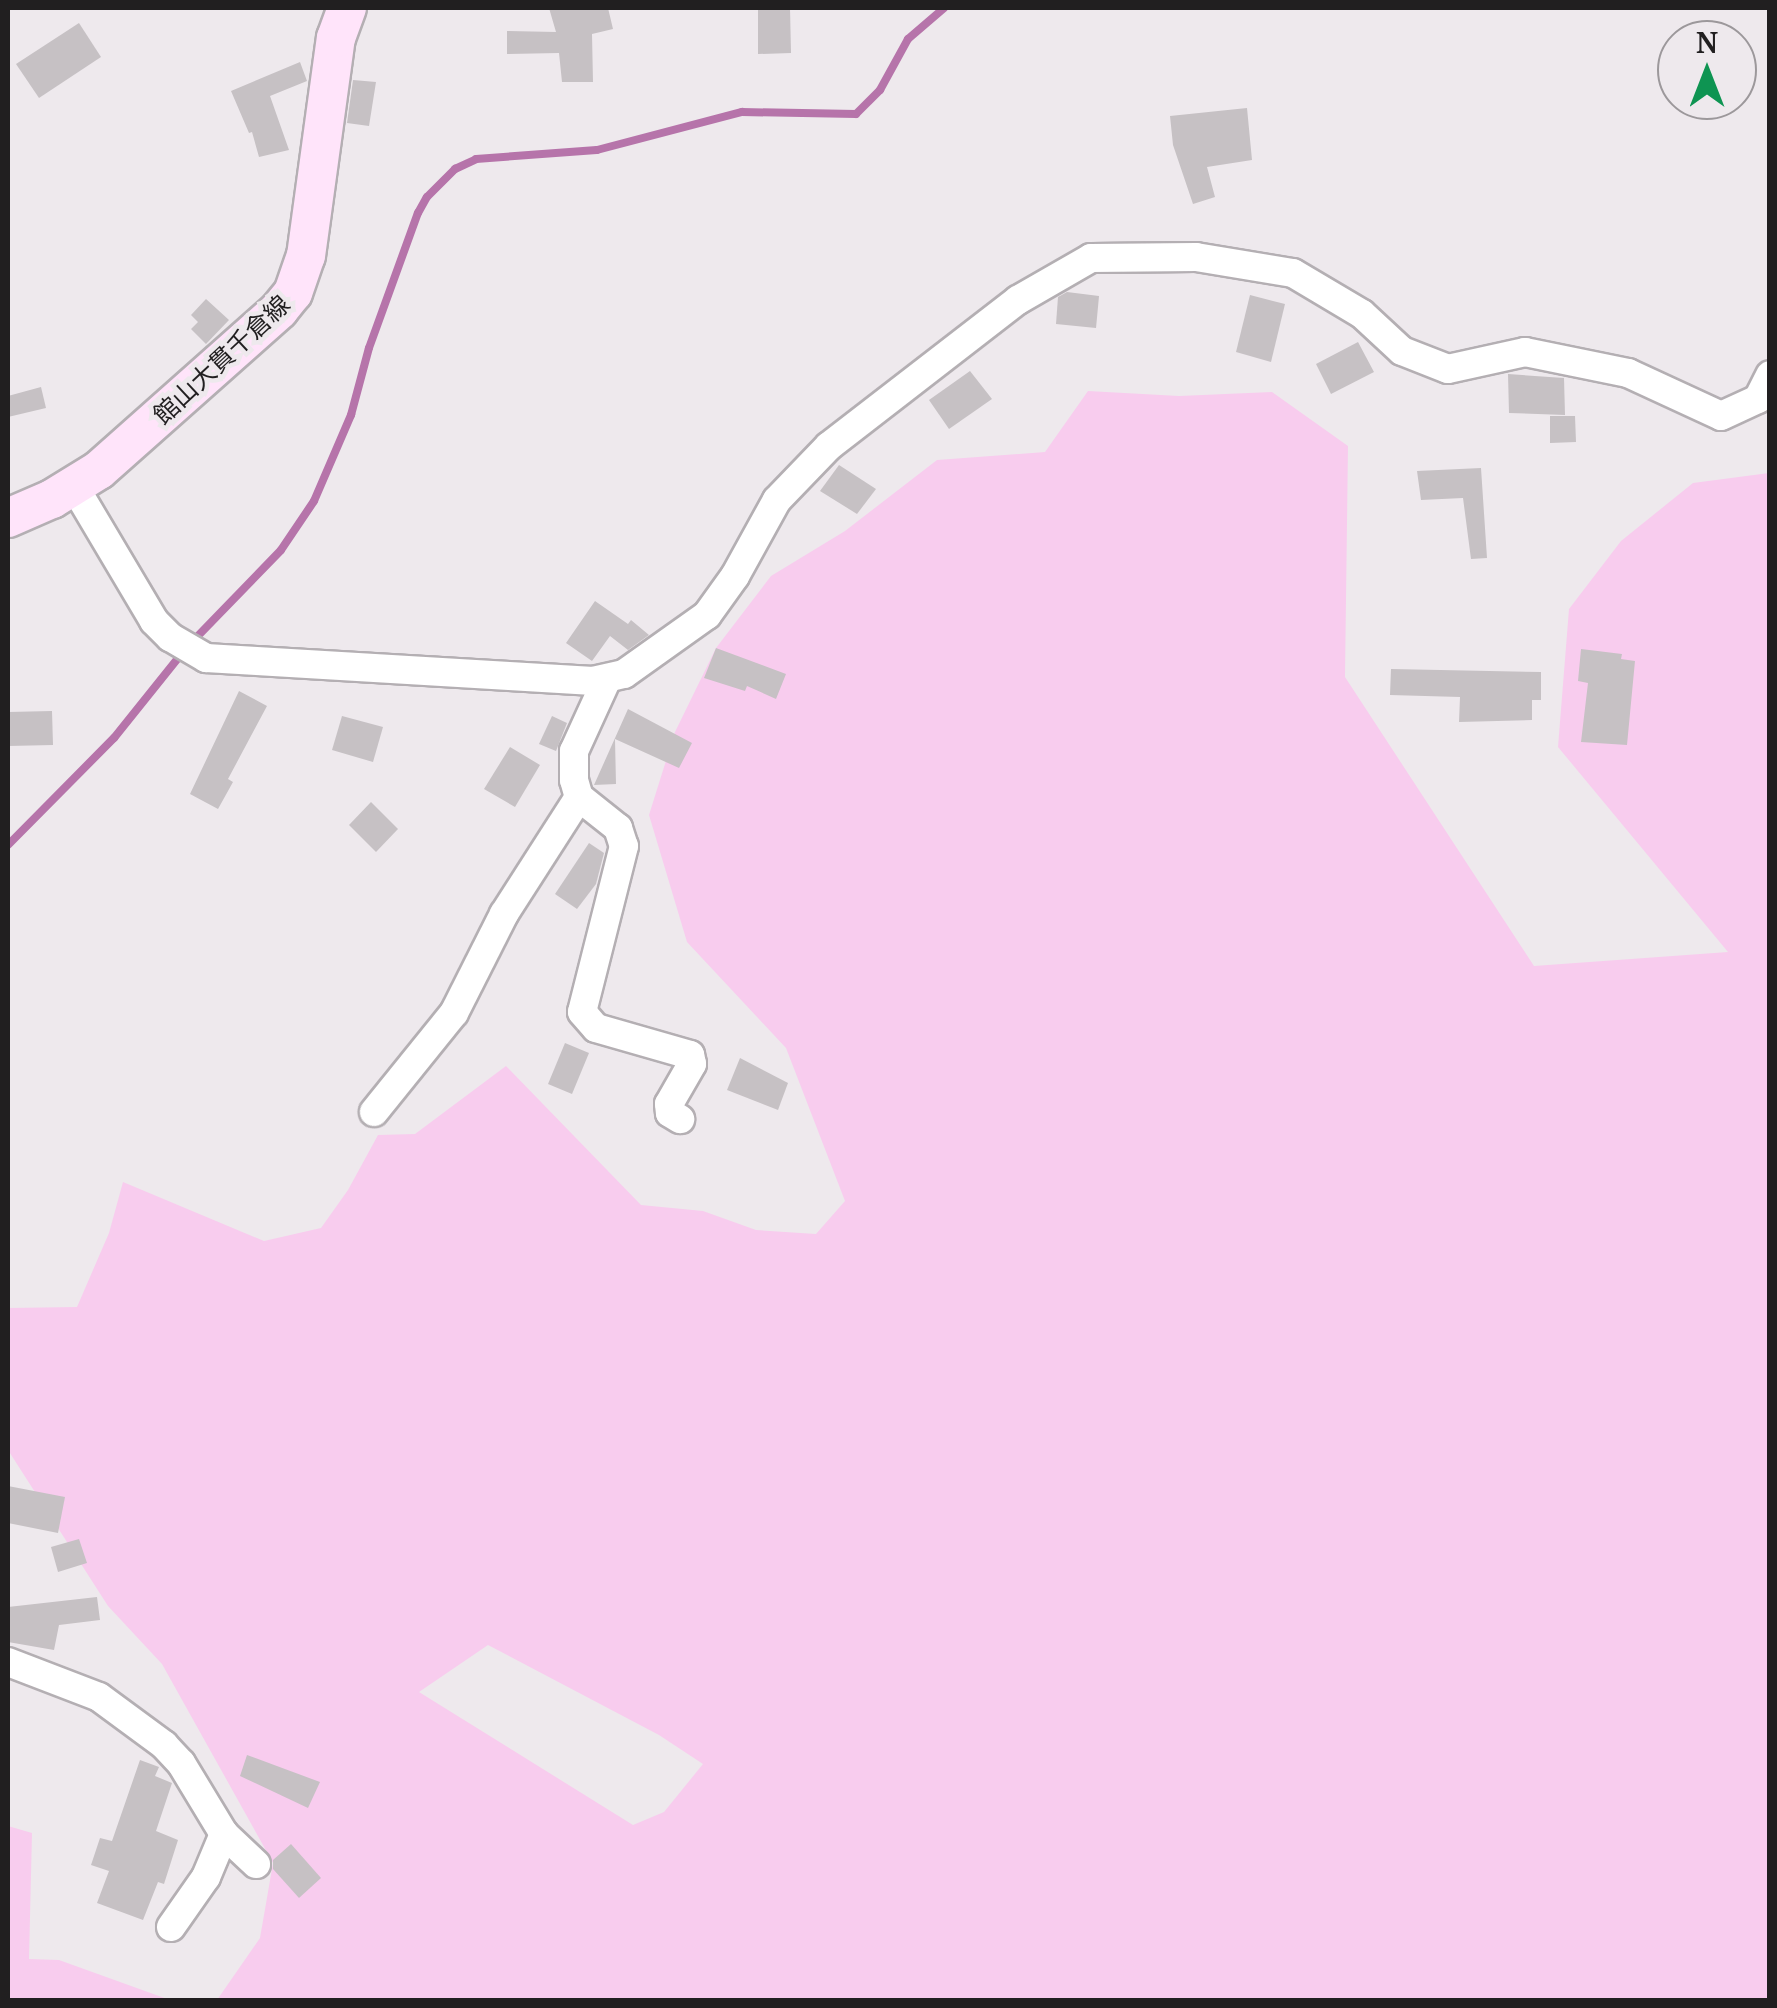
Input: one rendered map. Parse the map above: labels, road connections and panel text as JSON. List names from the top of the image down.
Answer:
{
  "streets": {
    "main road": ["館山大貫千倉線"]
  },
  "north": "top"
}
